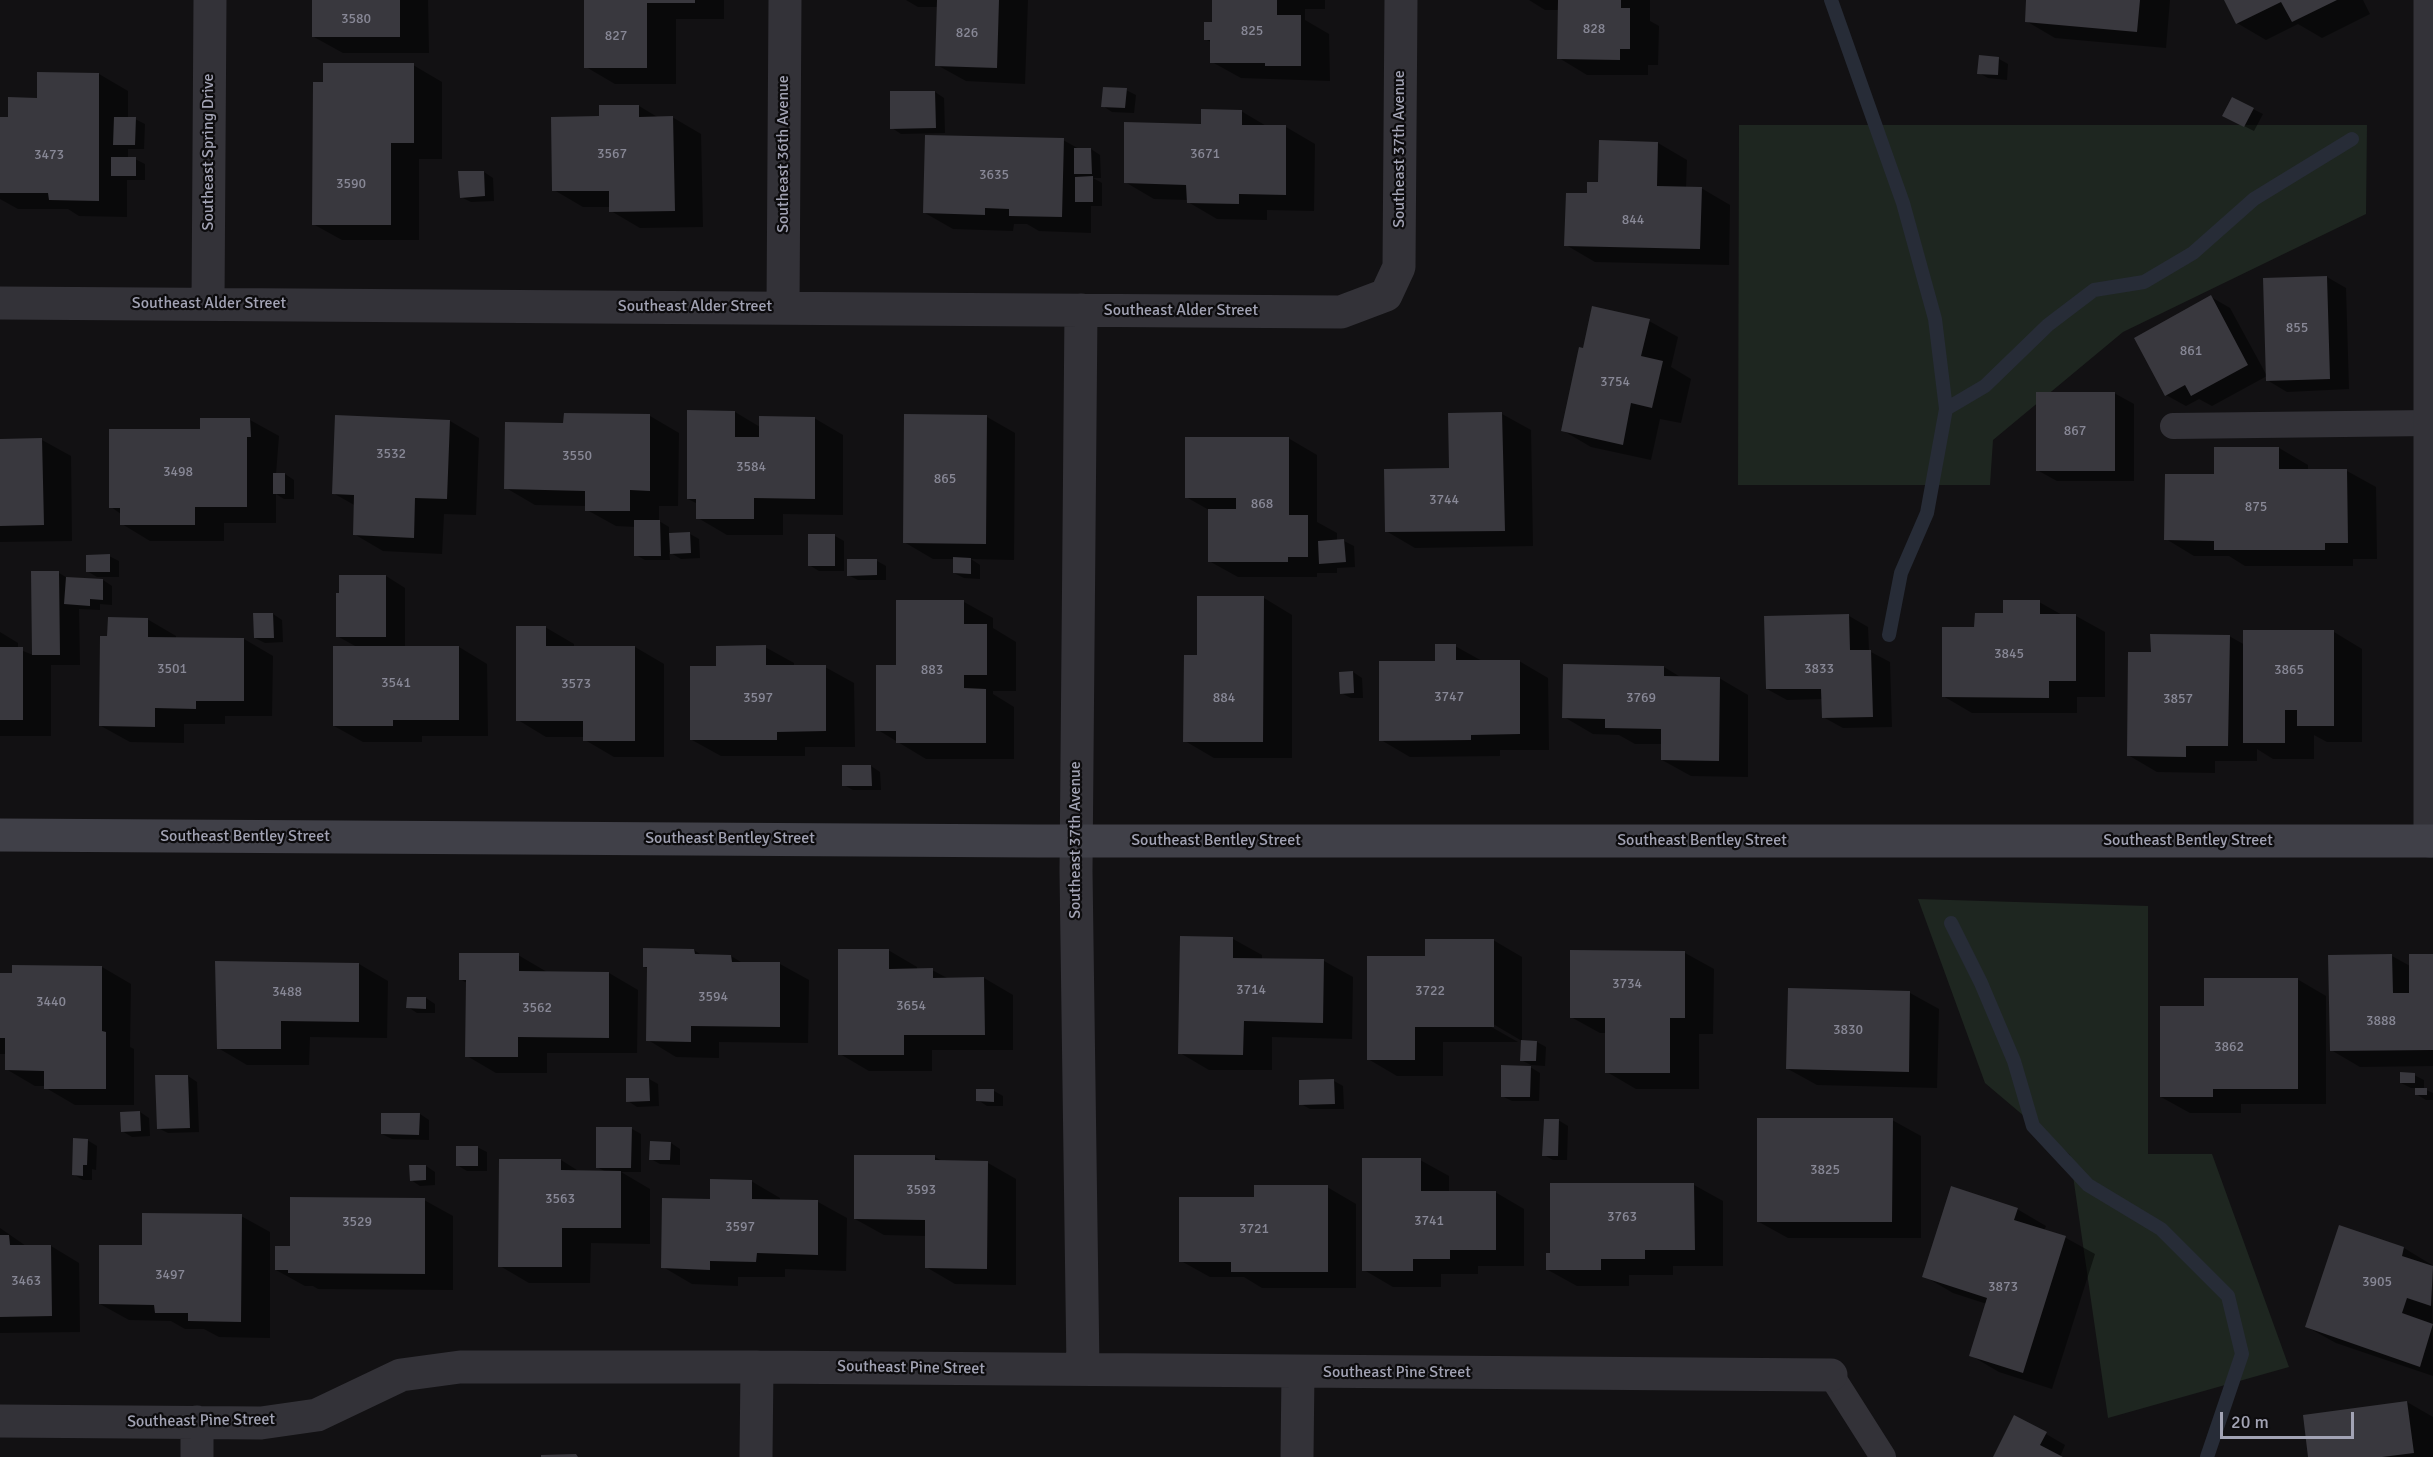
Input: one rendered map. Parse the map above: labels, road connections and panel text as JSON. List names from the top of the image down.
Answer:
{
  "streets": {
    "street": [
      "Southeast 37th Avenue",
      "Southeast Spring Drive",
      "Southeast 36th Avenue",
      "Southeast Alder Street",
      "Southeast Bentley Street",
      "Southeast Pine Street"
    ]
  },
  "crossings": [
    ["Southeast 37th Avenue", "Southeast Alder Street"],
    ["Southeast 37th Avenue", "Southeast Bentley Street"],
    ["Southeast 37th Avenue", "Southeast Pine Street"],
    ["Southeast Spring Drive", "Southeast Alder Street"],
    ["Southeast 36th Avenue", "Southeast Alder Street"]
  ],
  "house_numbers": [
    "3580",
    "828",
    "825",
    "826",
    "827",
    "3567",
    "3671",
    "3473",
    "3635",
    "3590",
    "844",
    "855",
    "861",
    "3754",
    "867",
    "3532",
    "3550",
    "3584",
    "3498",
    "865",
    "3744",
    "868",
    "875",
    "3845",
    "3501",
    "3833",
    "883",
    "3865",
    "3541",
    "3573",
    "3747",
    "3597",
    "884",
    "3769",
    "3857",
    "3734",
    "3714",
    "3722",
    "3488",
    "3594",
    "3440",
    "3654",
    "3562",
    "3888",
    "3830",
    "3862",
    "3825",
    "3593",
    "3563",
    "3763",
    "3741",
    "3529",
    "3597",
    "3721",
    "3497",
    "3463",
    "3905",
    "3873"
  ],
  "scale_bar": "20 m"
}
